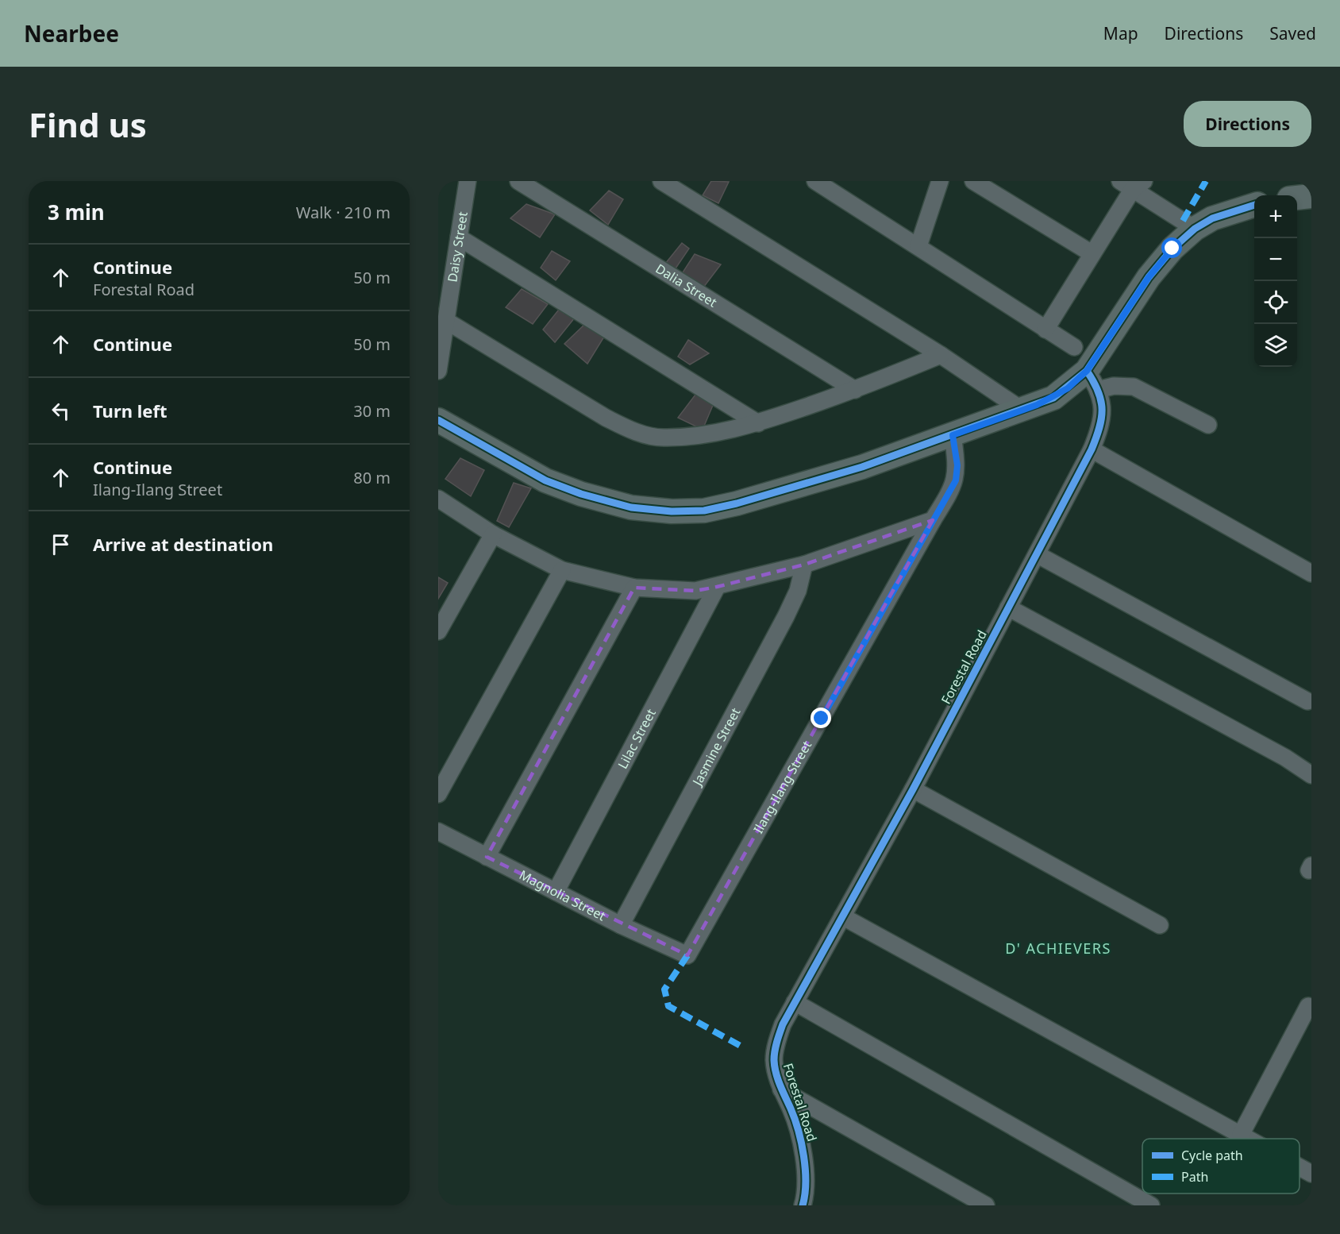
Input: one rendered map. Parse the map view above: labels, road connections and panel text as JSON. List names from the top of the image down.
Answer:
{
  "streets": {
    "street": [
      "Daisy Street",
      "Dalia Street",
      "Forestal Road",
      "Lilac Street",
      "Jasmine Street",
      "Ilang-Ilang Street",
      "Magnolia Street"
    ]
  },
  "crossings": [
    ["Lilac Street", "Magnolia Street"],
    ["Jasmine Street", "Magnolia Street"],
    ["Ilang-Ilang Street", "Magnolia Street"]
  ],
  "districts": ["D' ACHIEVERS"],
  "legend": ["Cycle path", "Path"],
  "page": {
    "header": "Nearbee",
    "nav": ["Map", "Directions", "Saved"],
    "buttons": "Directions",
    "title": "Find us",
    "heading": ["3 min", "Walk · 210 m"],
    "map_buttons": ["+", "−"],
    "list": [
      ["Continue", "Forestal Road", "50 m"],
      ["Continue", "50 m"],
      ["Turn left", "30 m"],
      ["Continue", "Ilang-Ilang Street", "80 m"],
      "Arrive at destination"
    ]
  }
}
